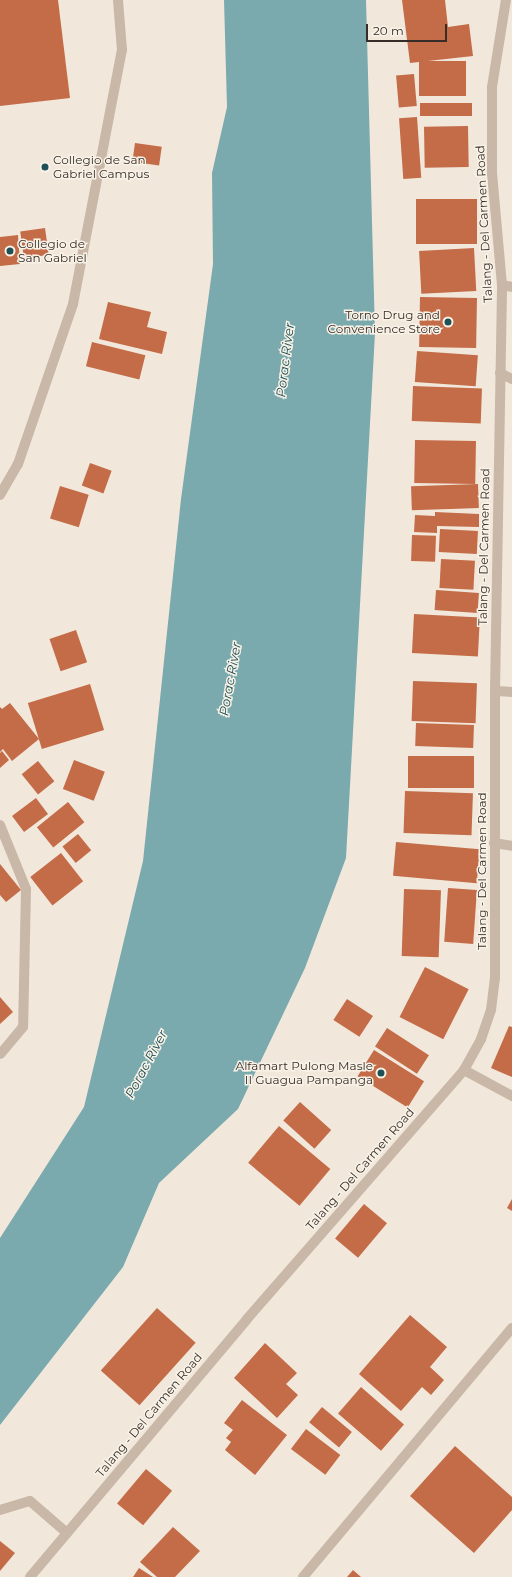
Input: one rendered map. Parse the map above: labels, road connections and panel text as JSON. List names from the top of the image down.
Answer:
{
  "streets": {
    "street": ["Talang - Del Carmen Road"]
  },
  "water": ["Porac River"],
  "places": [
    "Collegio de San Gabriel Campus",
    "Collegio de San Gabriel",
    "Torno Drug and Convenience Store",
    "Alfamart Pulong Masle II Guagua Pampanga"
  ],
  "scale_bar": "20 m"
}
